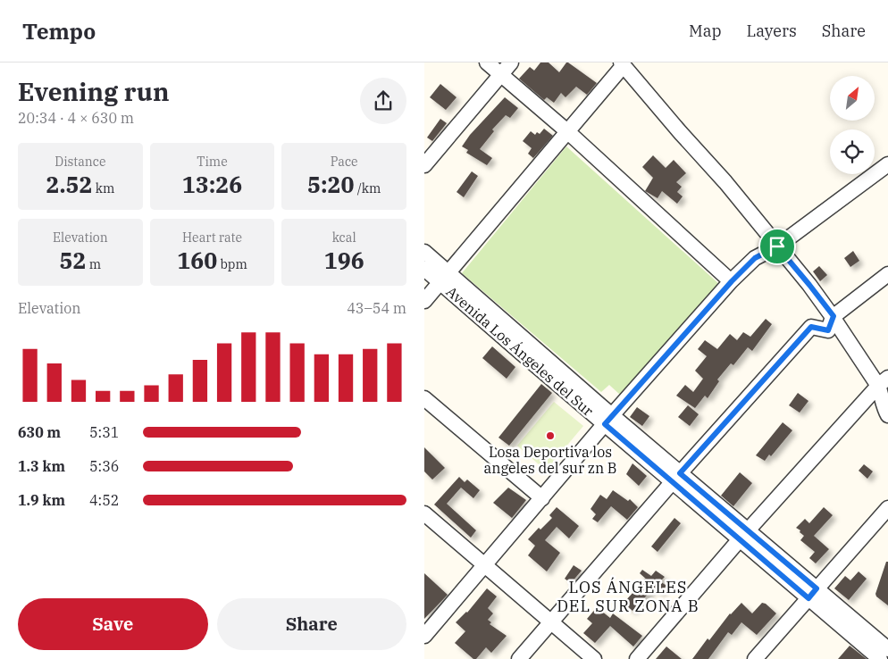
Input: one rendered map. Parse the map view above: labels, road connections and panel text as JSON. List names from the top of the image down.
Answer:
{
  "streets": {
    "street": ["Avenida Los Ángeles del Sur"]
  },
  "districts": ["LOS ÁNGELES DEL SUR ZONA B"],
  "places": ["Losa Deportiva los angeles del sur zn B"],
  "north": "top right",
  "page": {
    "header": "Tempo",
    "nav": ["Map", "Layers", "Share"],
    "heading": ["Evening run", "20:34 · 4 × 630 m"],
    "stats": [
      ["Distance", "2.52 km"],
      ["Time", "13:26"],
      ["Pace", "5:20 /km"],
      ["Elevation", "52 m"],
      ["Heart rate", "160 bpm"],
      ["kcal", "196"]
    ],
    "chart": ["Elevation", "43–54 m"],
    "list": [
      {
        "name": "630 m",
        "note": "5:31"
      },
      {
        "name": "1.3 km",
        "note": "5:36"
      },
      {
        "name": "1.9 km",
        "note": "4:52"
      }
    ],
    "buttons": ["Save", "Share"]
  }
}
